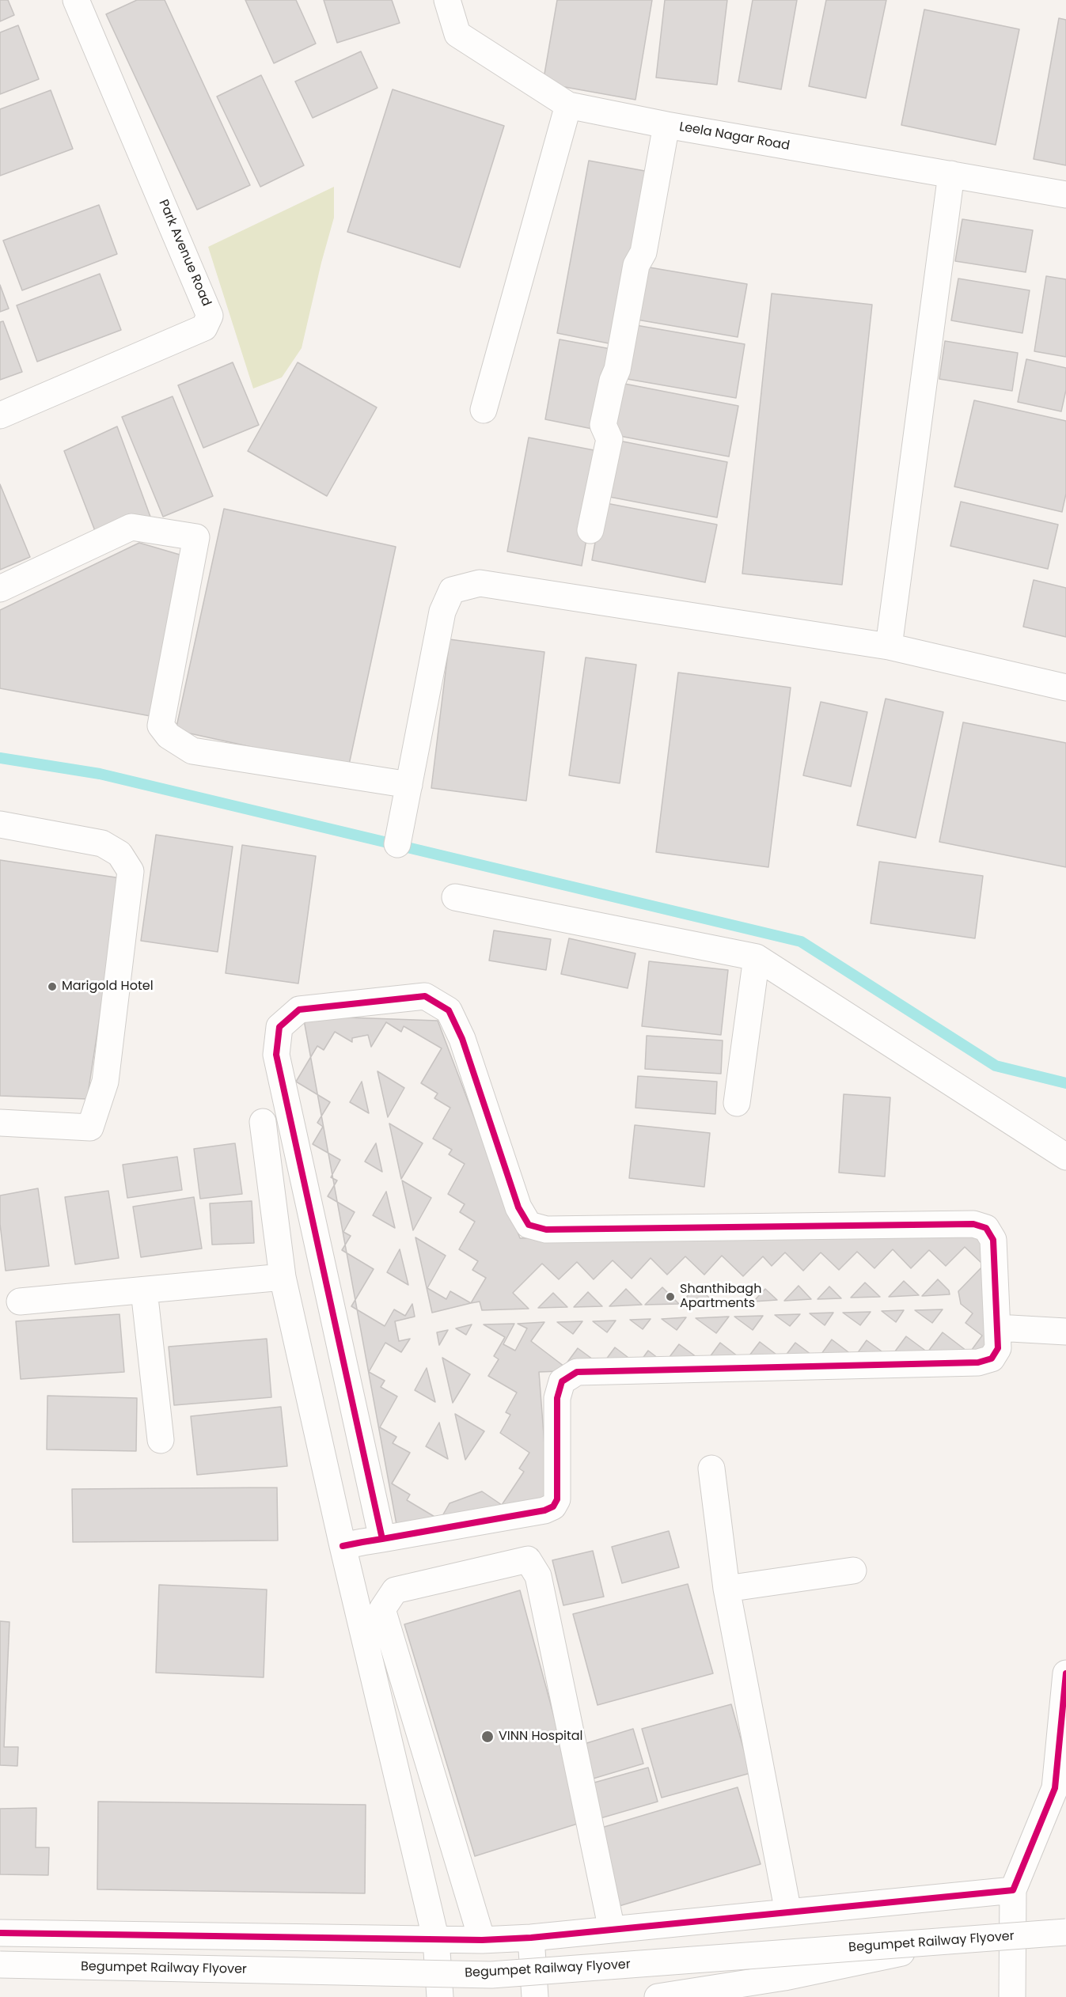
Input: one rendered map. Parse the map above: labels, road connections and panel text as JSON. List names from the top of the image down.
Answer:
{
  "streets": {
    "street": ["Leela Nagar Road", "Park Avenue Road", "Begumpet Railway Flyover"]
  },
  "places": ["Marigold Hotel", "Shanthibagh Apartments", "VINN Hospital"]
}
